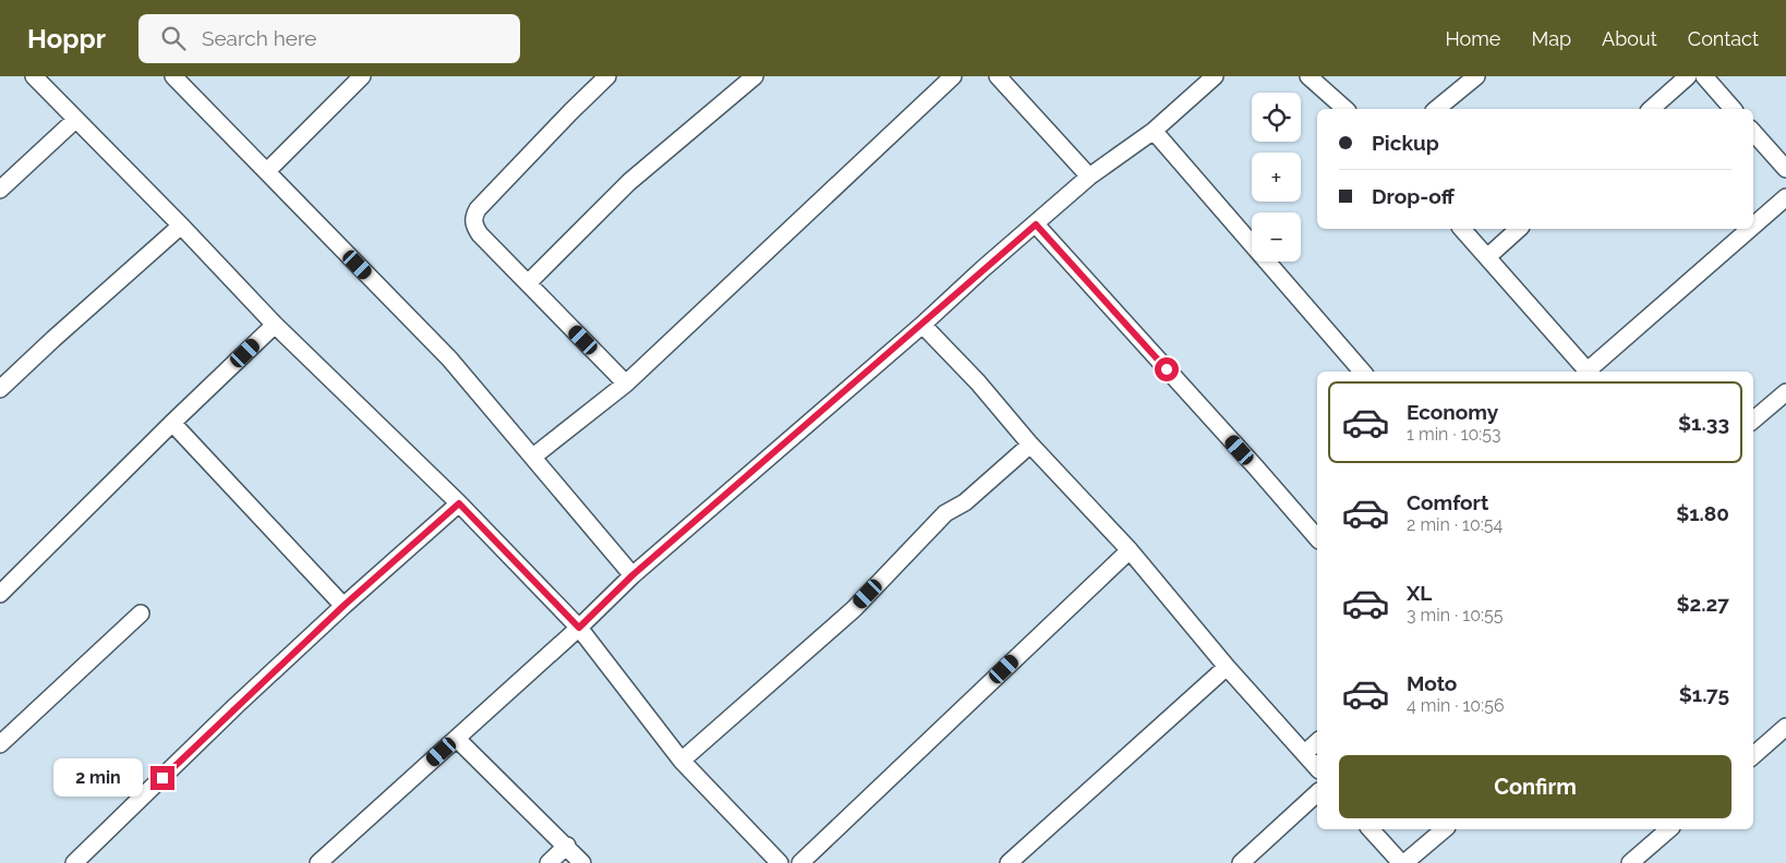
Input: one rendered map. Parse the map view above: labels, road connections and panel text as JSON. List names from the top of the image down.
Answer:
{
  "page": {
    "header": "Hoppr",
    "search": "Search here",
    "nav": [
      "Home",
      "Map",
      "About",
      "Contact"
    ],
    "map_buttons": ["+", "−"],
    "banner": ["Pickup", "Drop-off"],
    "list": [
      {
        "name": "Economy",
        "note": "1 min · 10:53",
        "value": "$1.33"
      },
      {
        "name": "Comfort",
        "note": "2 min · 10:54",
        "value": "$1.80"
      },
      {
        "name": "XL",
        "note": "3 min · 10:55",
        "value": "$2.27"
      },
      {
        "name": "Moto",
        "note": "4 min · 10:56",
        "value": "$1.75"
      }
    ],
    "buttons": "Confirm",
    "bubble": "2 min"
  }
}
